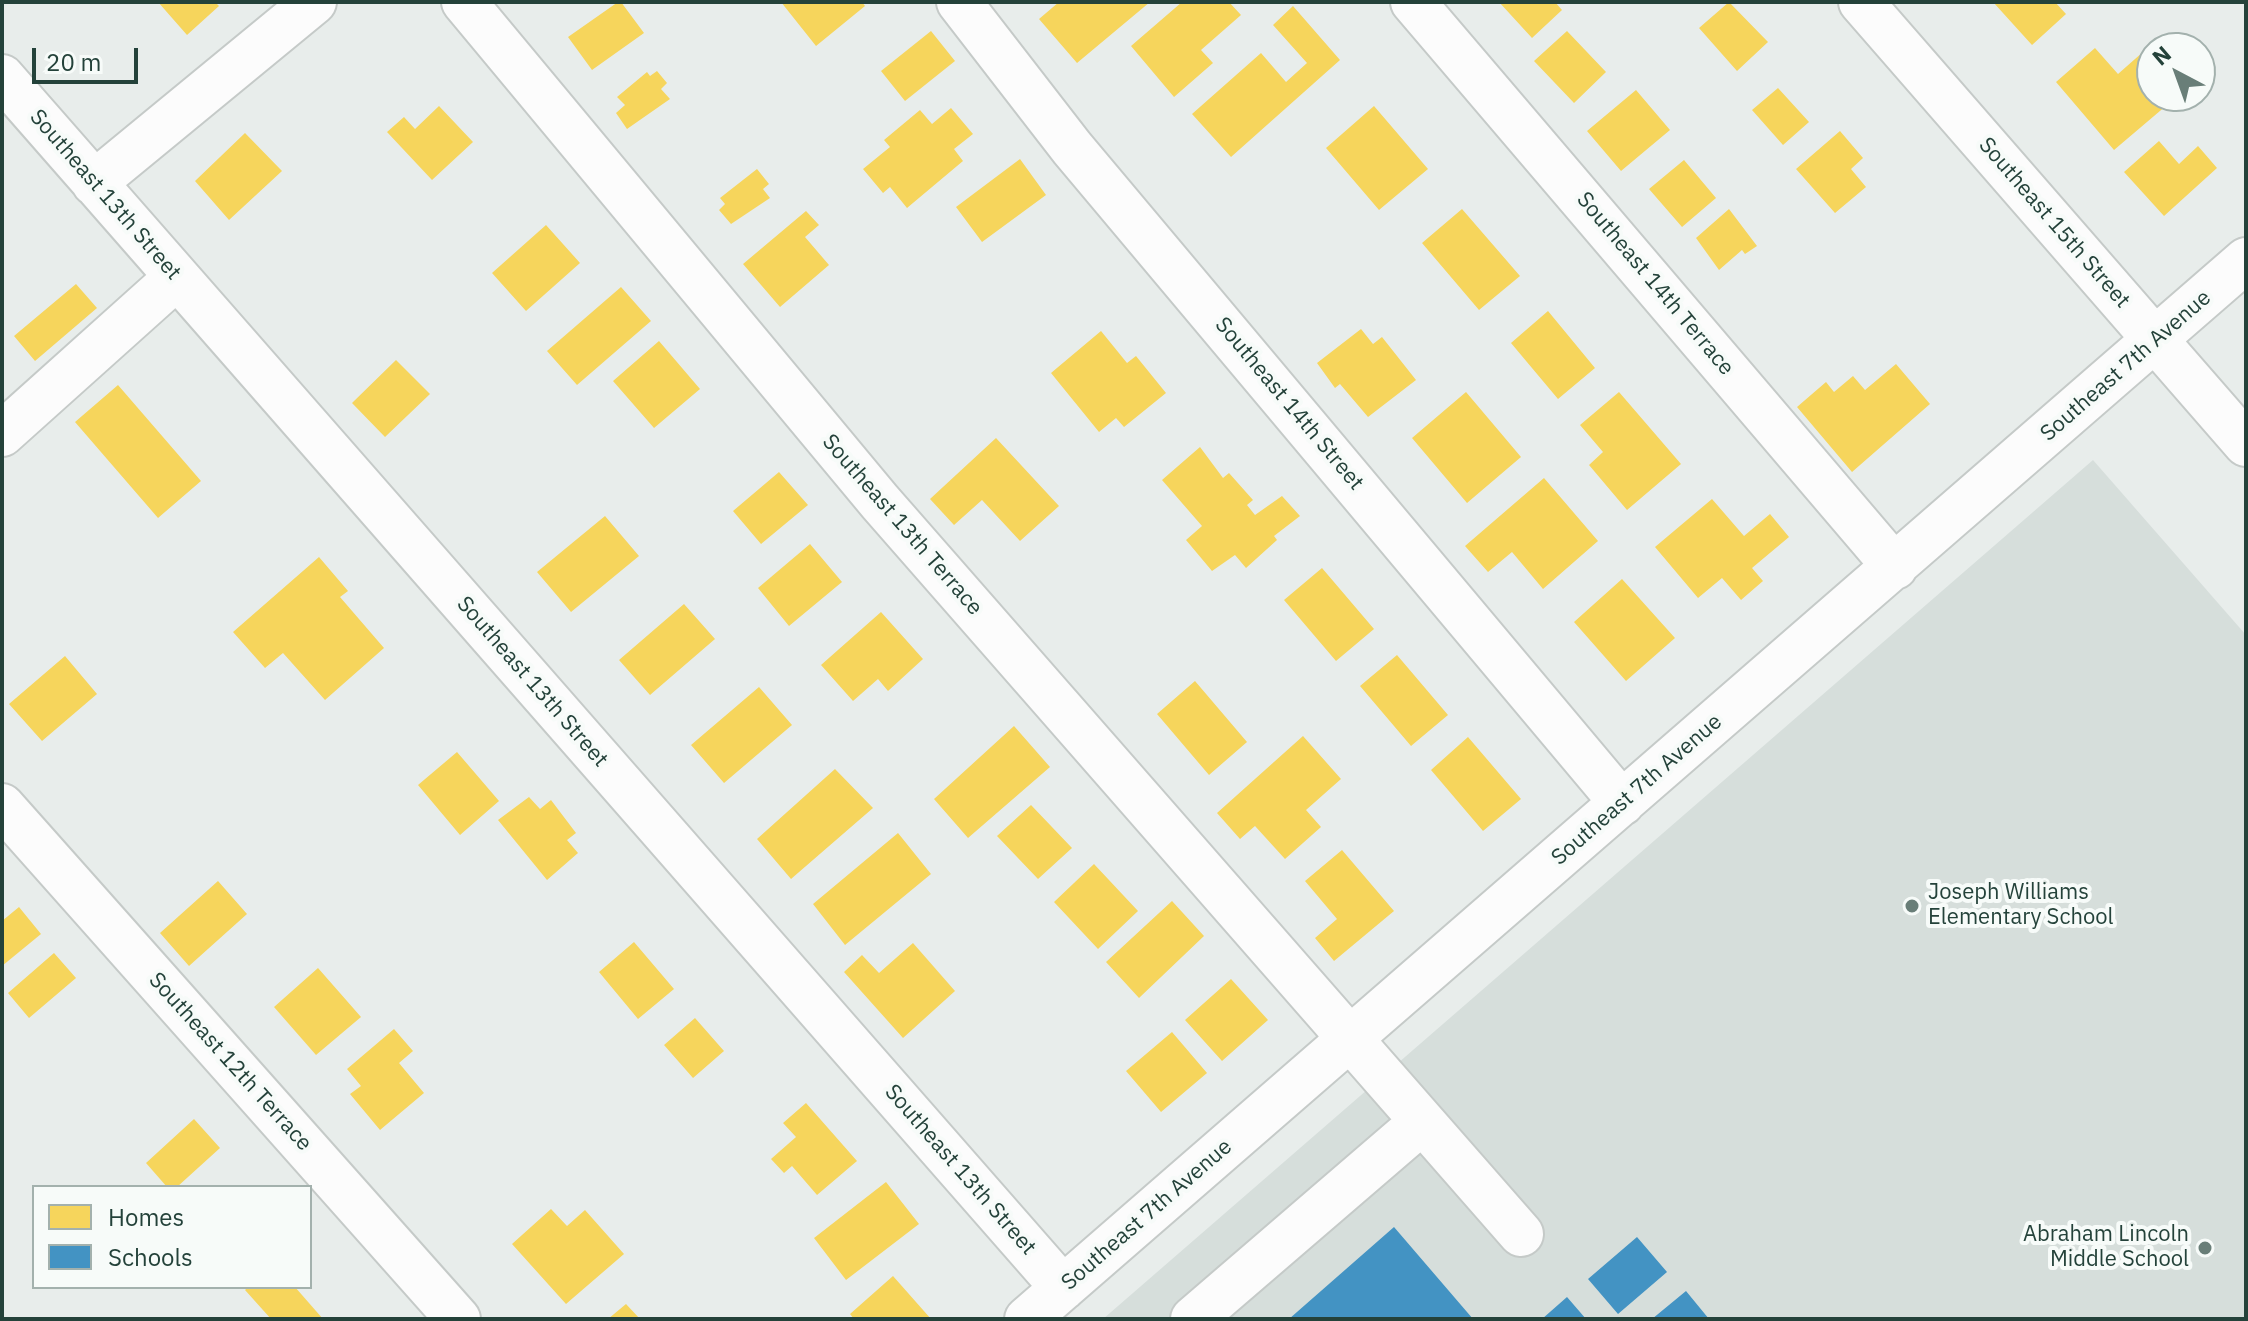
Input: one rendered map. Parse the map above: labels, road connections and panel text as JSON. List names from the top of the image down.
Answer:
{
  "streets": {
    "street": [
      "Southeast 13th Street",
      "Southeast 15th Street",
      "Southeast 14th Terrace",
      "Southeast 7th Avenue",
      "Southeast 14th Street",
      "Southeast 13th Terrace",
      "Southeast 12th Terrace"
    ]
  },
  "crossings": [
    ["Southeast 13th Street", "Southeast 7th Avenue"],
    ["Southeast 15th Street", "Southeast 7th Avenue"],
    ["Southeast 14th Terrace", "Southeast 7th Avenue"],
    ["Southeast 7th Avenue", "Southeast 14th Street"],
    ["Southeast 7th Avenue", "Southeast 13th Terrace"]
  ],
  "places": ["Joseph Williams Elementary School", "Abraham Lincoln Middle School"],
  "legend": ["Homes", "Schools"],
  "scale_bar": "20 m",
  "north": "top left"
}
